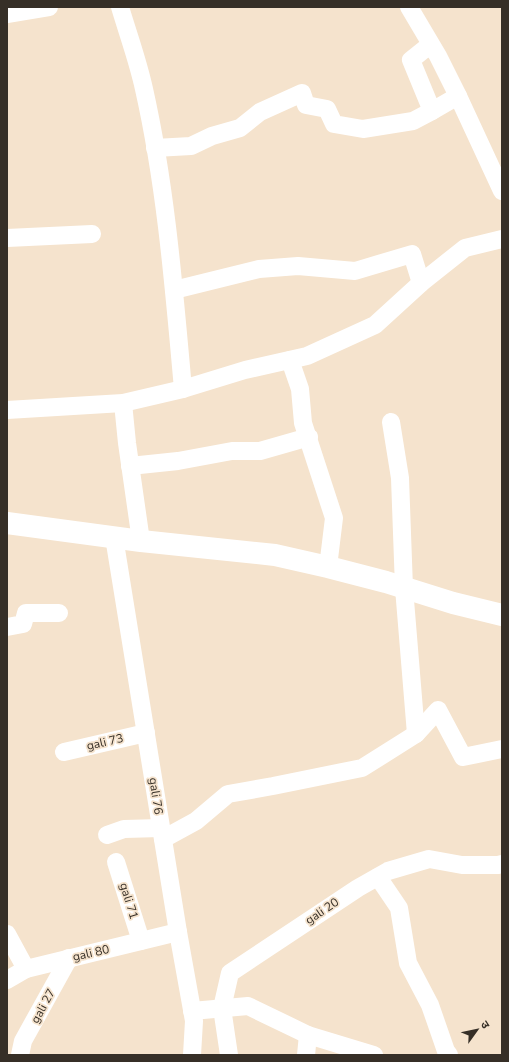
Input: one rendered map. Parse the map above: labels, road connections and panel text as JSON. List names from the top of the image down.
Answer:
{
  "streets": {
    "street": [
      "gali 73",
      "gali 76",
      "gali 71",
      "gali 20",
      "gali 80",
      "gali 27"
    ]
  },
  "crossings": [
    ["gali 73", "gali 76"],
    ["gali 76", "gali 80"],
    ["gali 71", "gali 80"],
    ["gali 80", "gali 27"]
  ],
  "north": "top right"
}
